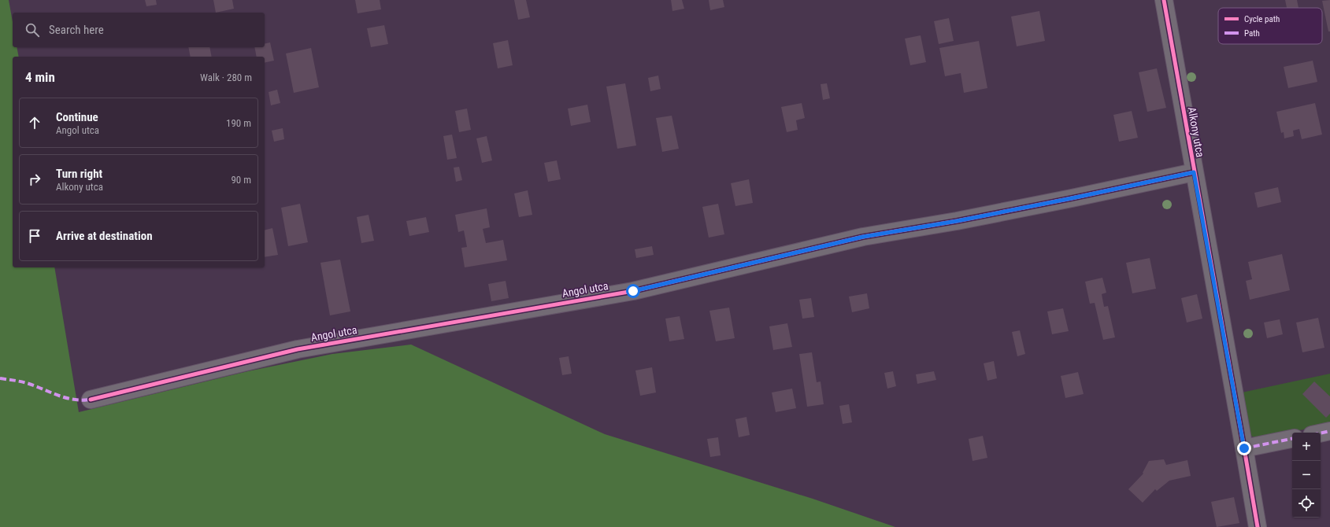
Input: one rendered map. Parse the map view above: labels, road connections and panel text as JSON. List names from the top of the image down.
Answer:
{
  "streets": {
    "street": ["Alkony utca", "Angol utca"]
  },
  "crossings": [
    ["Alkony utca", "Angol utca"]
  ],
  "legend": ["Cycle path", "Path"],
  "page": {
    "search": "Search here",
    "heading": ["4 min", "Walk · 280 m"],
    "list": [
      ["Continue", "Angol utca", "190 m"],
      ["Turn right", "Alkony utca", "90 m"],
      "Arrive at destination"
    ],
    "map_buttons": ["+", "−"]
  }
}
